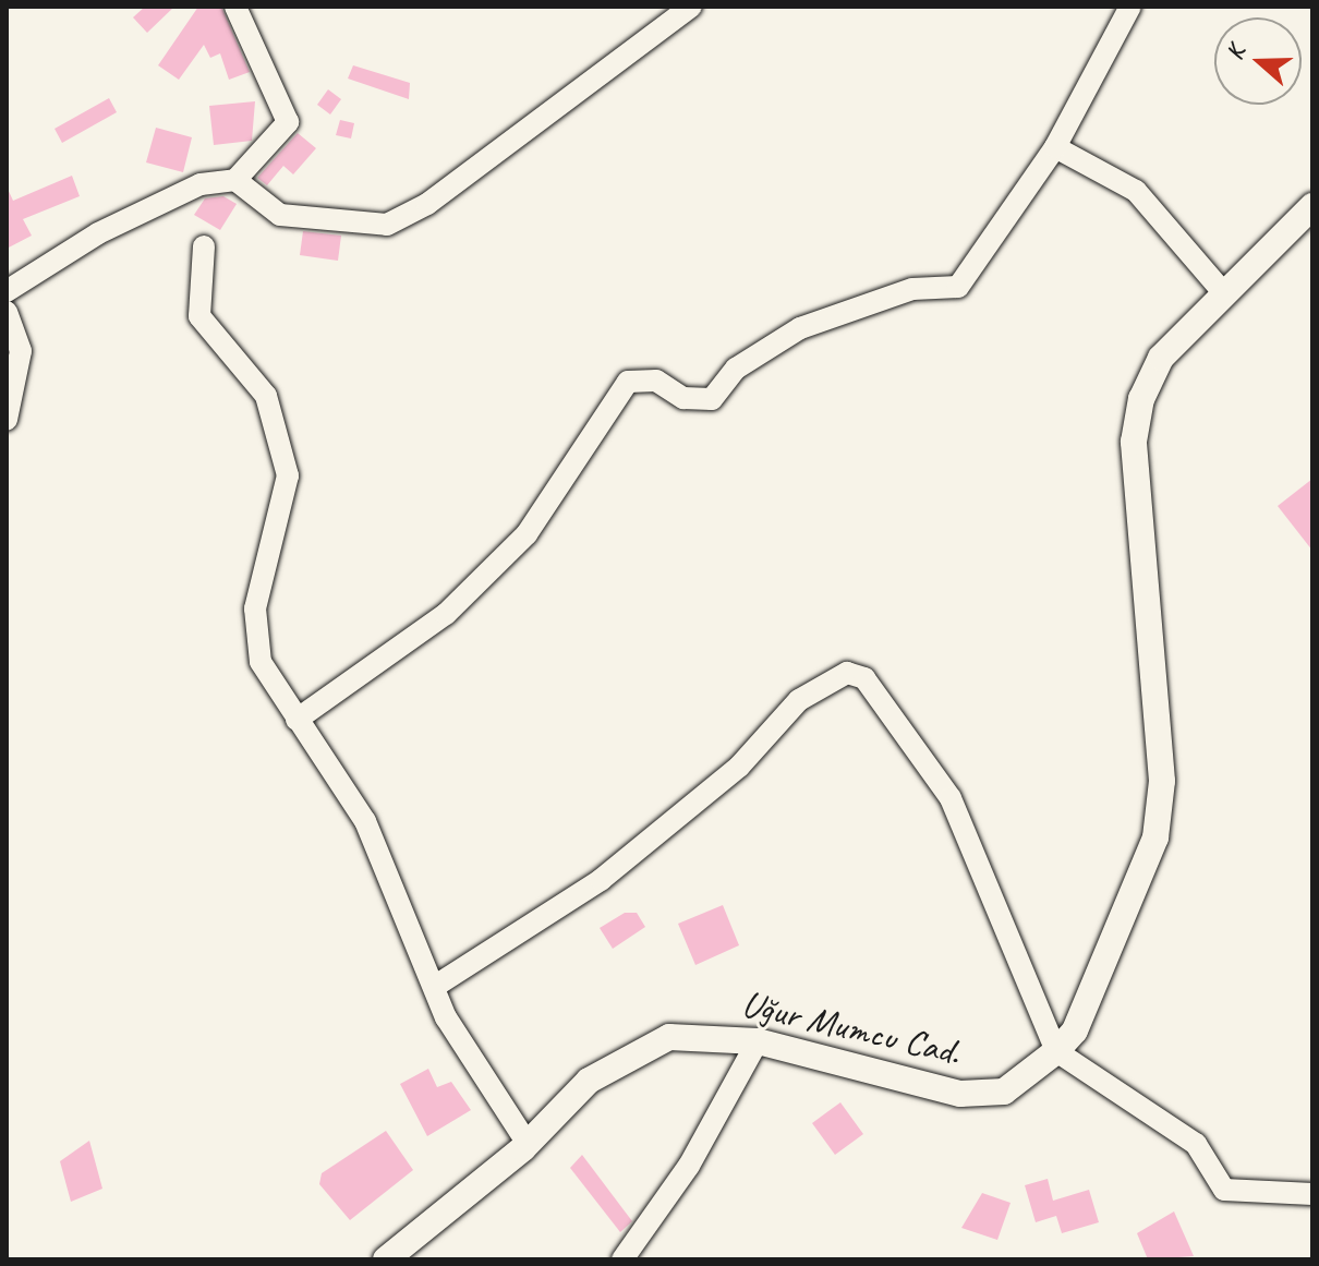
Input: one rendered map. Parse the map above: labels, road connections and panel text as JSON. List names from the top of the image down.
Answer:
{
  "streets": {
    "street": ["Uğur Mumcu Cad."]
  },
  "north": "left"
}
